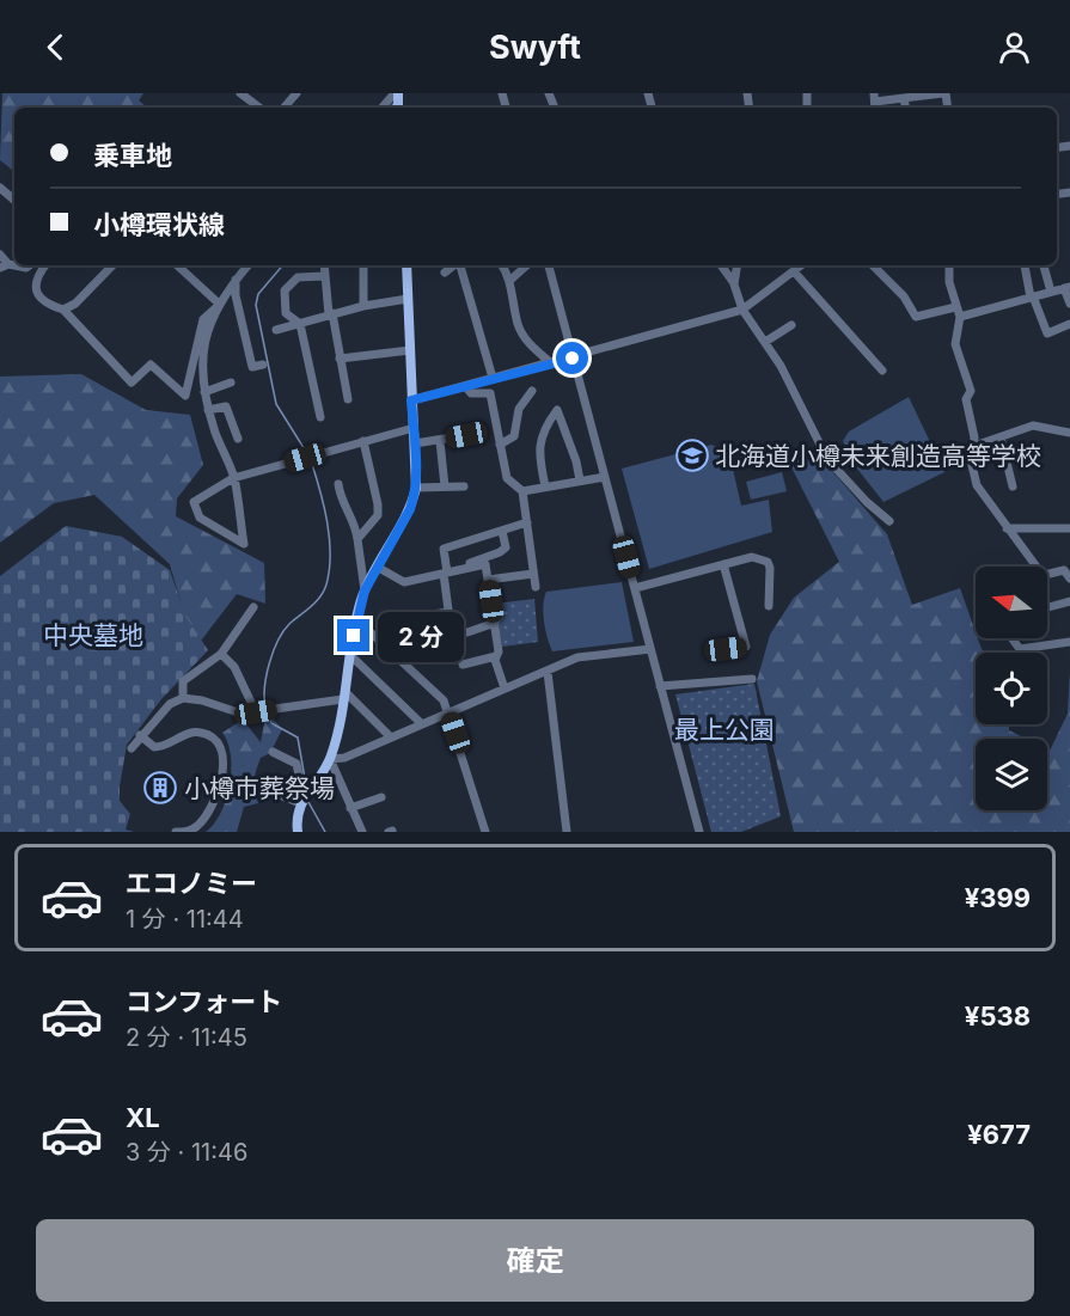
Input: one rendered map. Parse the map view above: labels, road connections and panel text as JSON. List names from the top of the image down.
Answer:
{
  "parks": ["中央墓地", "最上公園"],
  "places": {
    "school or university": ["北海道小樽未来創造高等学校"],
    "building": ["小樽市葬祭場"]
  },
  "north": "left",
  "page": {
    "header": "Swyft",
    "banner": ["乗車地", "小樽環状線"],
    "bubble": "2 分",
    "list": [
      {
        "name": "エコノミー",
        "note": "1 分 · 11:44",
        "value": "¥399"
      },
      {
        "name": "コンフォート",
        "note": "2 分 · 11:45",
        "value": "¥538"
      },
      {
        "name": "XL",
        "note": "3 分 · 11:46",
        "value": "¥677"
      }
    ],
    "buttons": "確定"
  }
}
